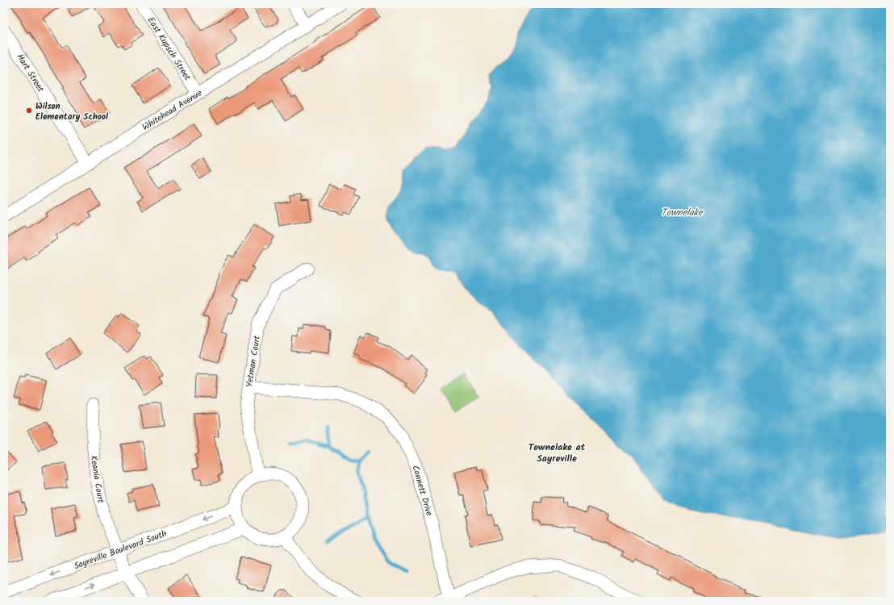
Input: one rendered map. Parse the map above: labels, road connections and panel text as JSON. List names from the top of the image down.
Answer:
{
  "streets": {
    "street": [
      "East Kupsch Street",
      "Hart Street",
      "Whitehead Avenue",
      "Yetman Court",
      "Keania Court",
      "Connett Drive",
      "Sayreville Boulevard South"
    ]
  },
  "crossings": [
    ["East Kupsch Street", "Whitehead Avenue"],
    ["Hart Street", "Whitehead Avenue"],
    ["Yetman Court", "Connett Drive"],
    ["Yetman Court", "Sayreville Boulevard South"],
    ["Keania Court", "Sayreville Boulevard South"]
  ],
  "districts": ["Townelake at Sayreville"],
  "water": ["Townelake"],
  "places": ["Wilson Elementary School"]
}
